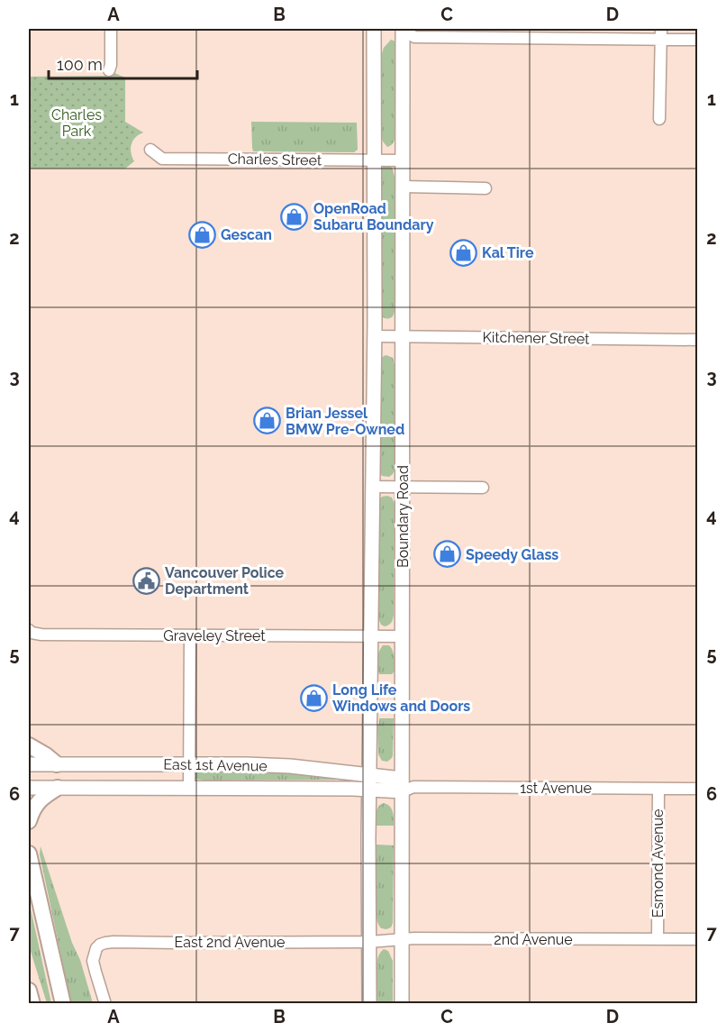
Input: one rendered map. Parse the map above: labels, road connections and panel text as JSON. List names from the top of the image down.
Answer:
{
  "streets": {
    "main road": ["Boundary Road", "East 1st Avenue"],
    "street": [
      "Charles Street",
      "Kitchener Street",
      "Graveley Street",
      "1st Avenue",
      "Esmond Avenue",
      "2nd Avenue",
      "East 2nd Avenue"
    ]
  },
  "crossings": [
    ["Charles Street", "Boundary Road"],
    ["Kitchener Street", "Boundary Road"],
    ["Boundary Road", "Graveley Street"],
    ["Boundary Road", "East 1st Avenue"],
    ["Boundary Road", "1st Avenue"],
    ["Boundary Road", "2nd Avenue"],
    ["Boundary Road", "East 2nd Avenue"],
    ["East 1st Avenue", "1st Avenue"],
    ["1st Avenue", "Esmond Avenue"],
    ["Esmond Avenue", "2nd Avenue"],
    ["2nd Avenue", "East 2nd Avenue"]
  ],
  "parks": ["Charles Park"],
  "places": {
    "shop": [
      "OpenRoad Subaru Boundary",
      "Gescan",
      "Kal Tire",
      "Brian Jessel BMW Pre-Owned",
      "Speedy Glass",
      "Long Life Windows and Doors"
    ],
    "public building": ["Vancouver Police Department"]
  },
  "scale_bar": "100 m",
  "grid": {
    "columns": [
      "A",
      "B",
      "C",
      "D"
    ],
    "rows": [
      "1",
      "2",
      "3",
      "4",
      "5",
      "6",
      "7"
    ]
  }
}
